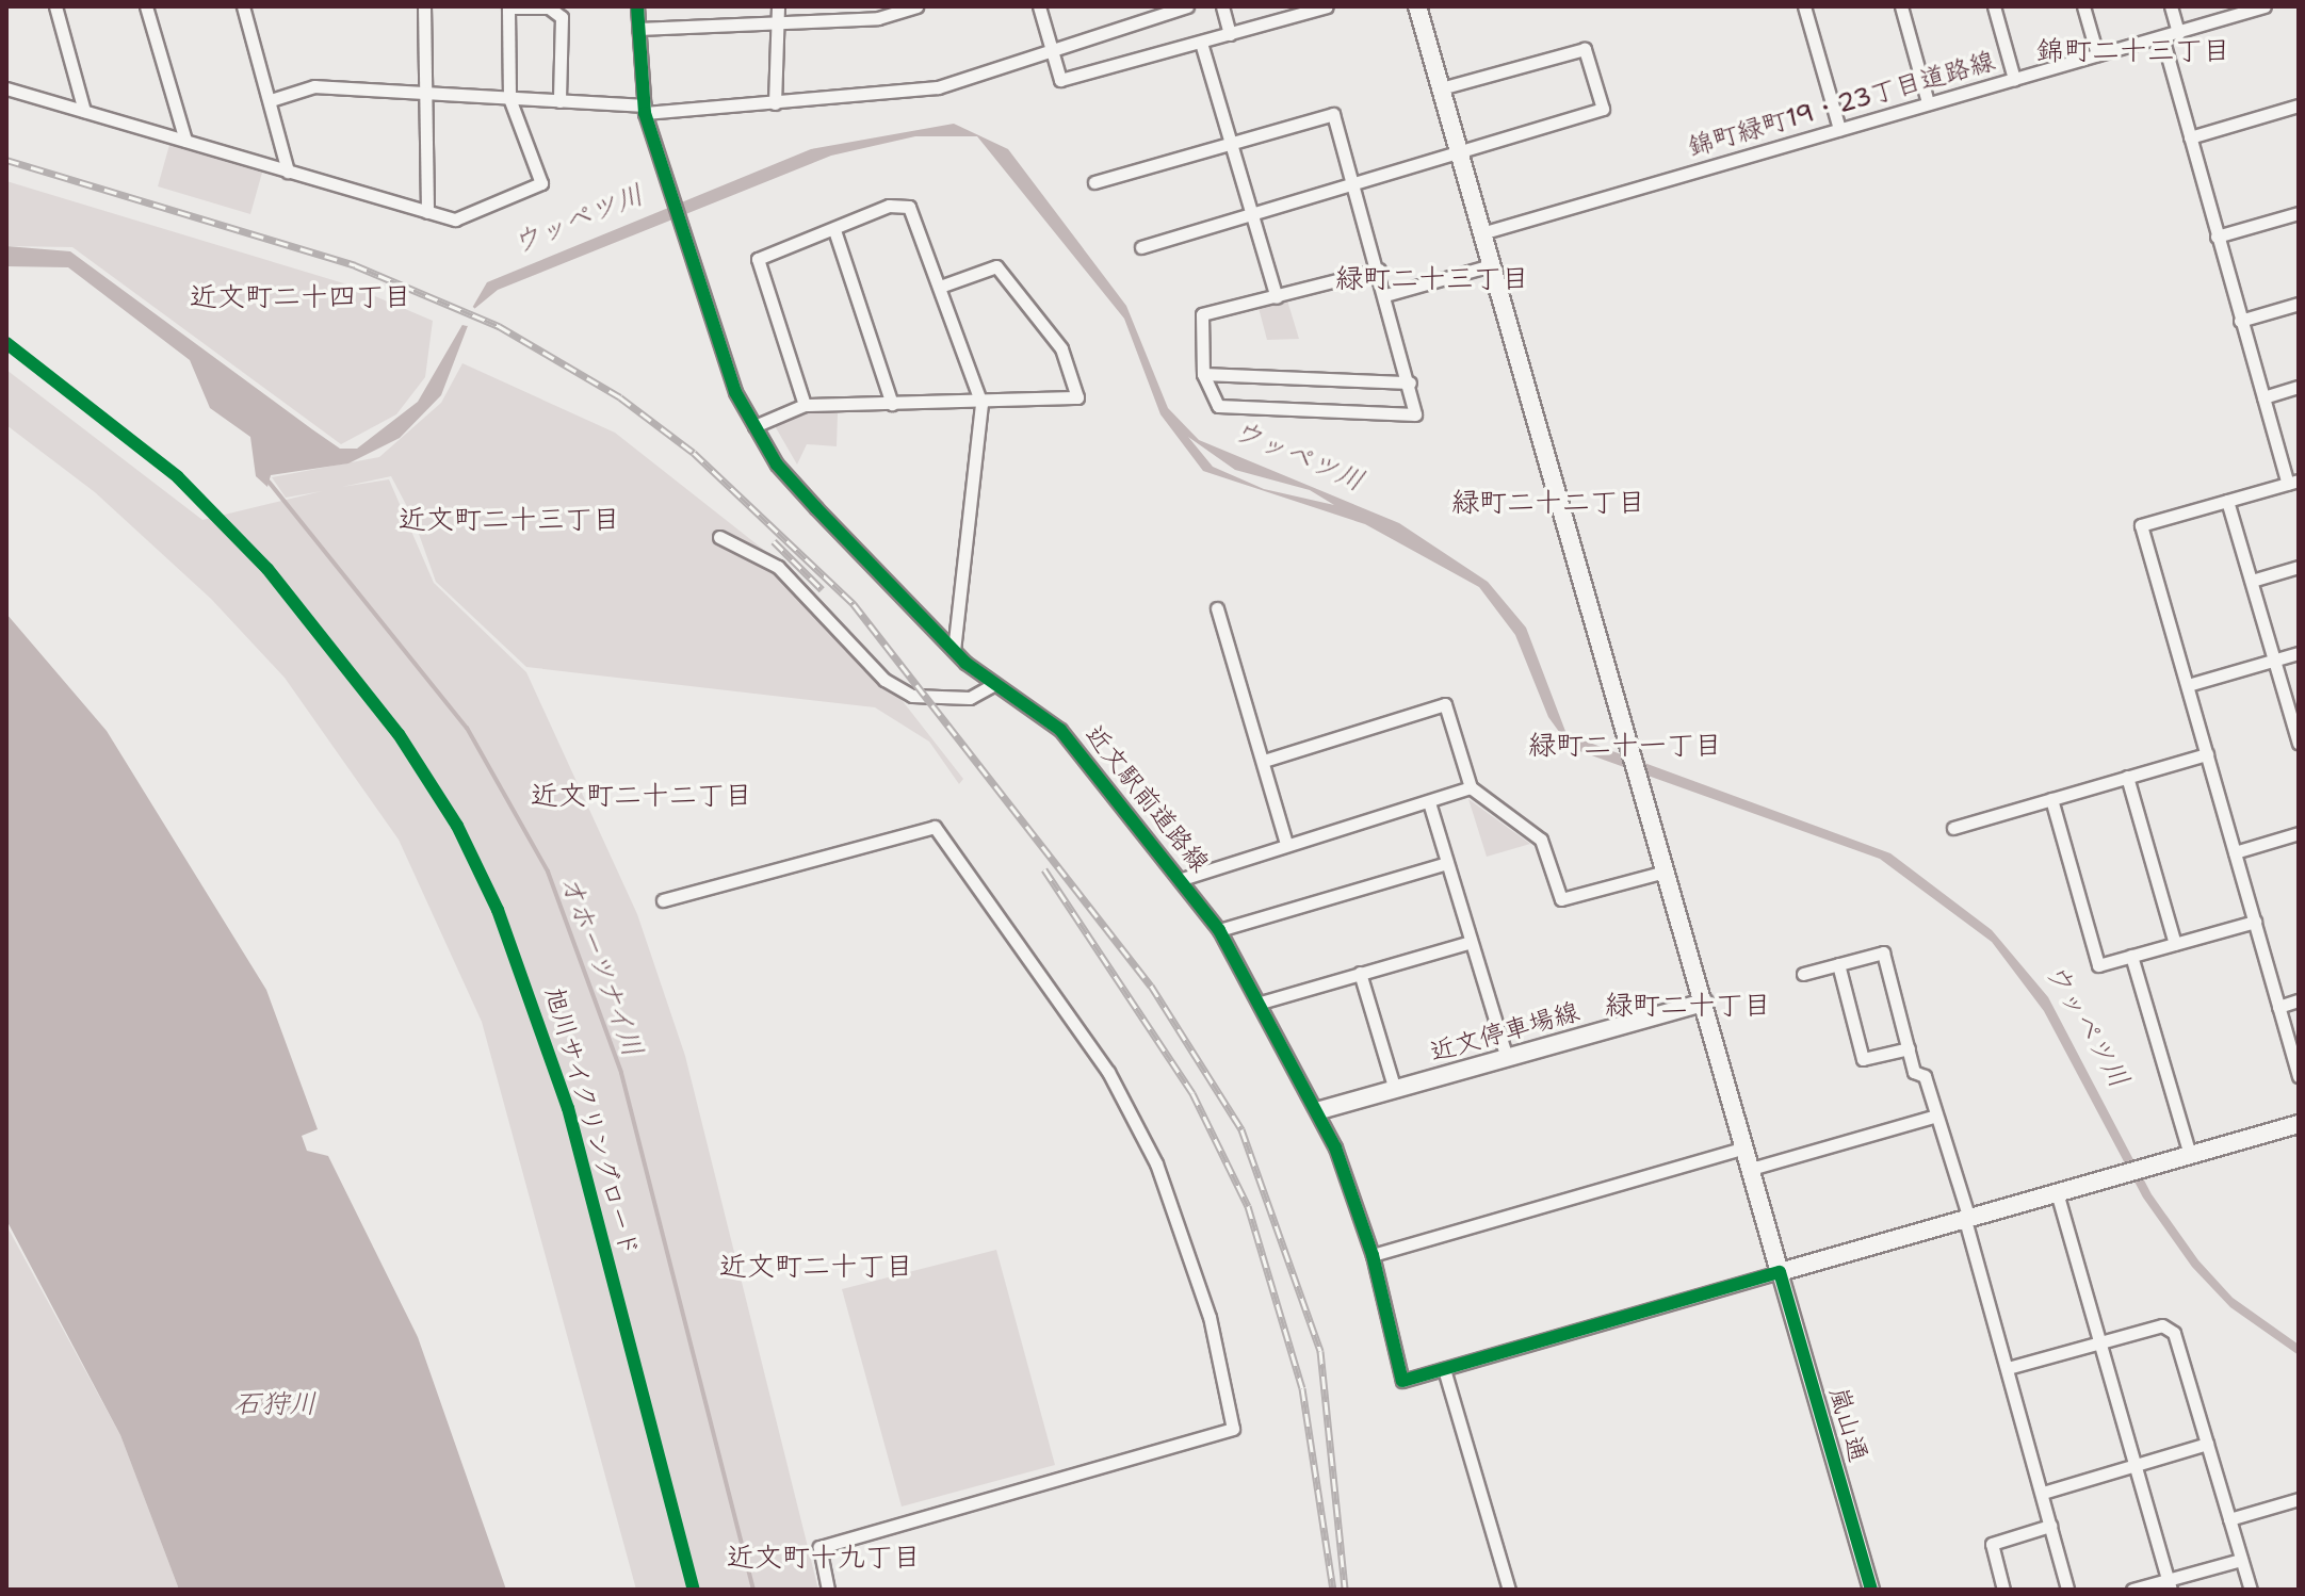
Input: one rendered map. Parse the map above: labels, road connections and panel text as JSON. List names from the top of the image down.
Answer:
{
  "streets": {
    "main road": ["近文停車場線"],
    "street": ["錦町緑町19・23丁目道路線", "近文駅前道路線", "嵐山通"],
    "cycle path": ["旭川サイクリングロード"]
  },
  "crossings": [
    ["近文駅前道路線", "近文停車場線"]
  ],
  "districts": [
    "錦町二十三丁目",
    "緑町二十三丁目",
    "近文町二十四丁目",
    "緑町二十二丁目",
    "近文町二十三丁目",
    "緑町二十一丁目",
    "近文町二十二丁目",
    "緑町二十丁目",
    "近文町二十丁目",
    "近文町十九丁目"
  ],
  "water": ["ウッペツ川", "オホーツナイ川", "石狩川"]
}
